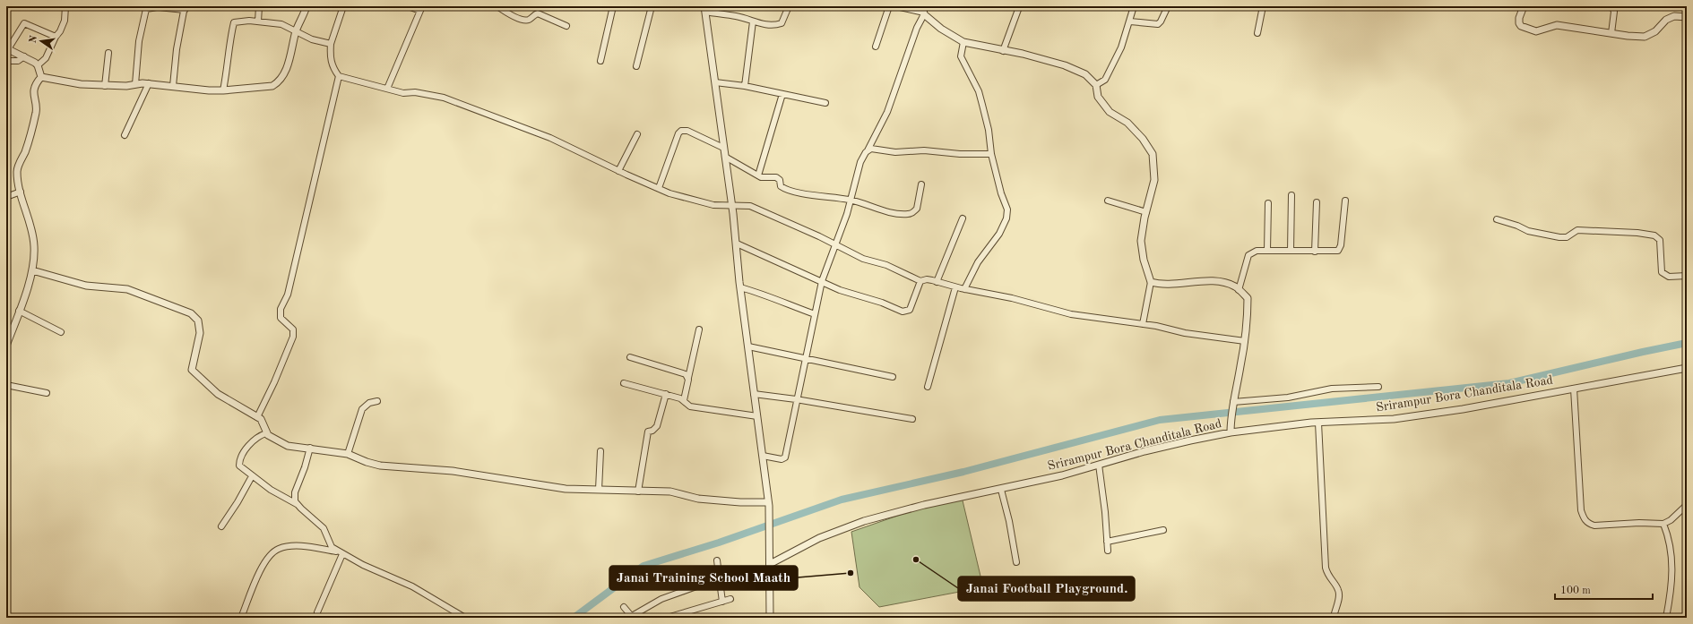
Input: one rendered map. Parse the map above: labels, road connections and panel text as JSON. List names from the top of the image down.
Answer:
{
  "streets": {
    "street": ["Srirampur Bora Chanditala Road"]
  },
  "places": ["Janai Football Playground.", "Janai Training School Maath"],
  "scale_bar": "100 m",
  "north": "left"
}
